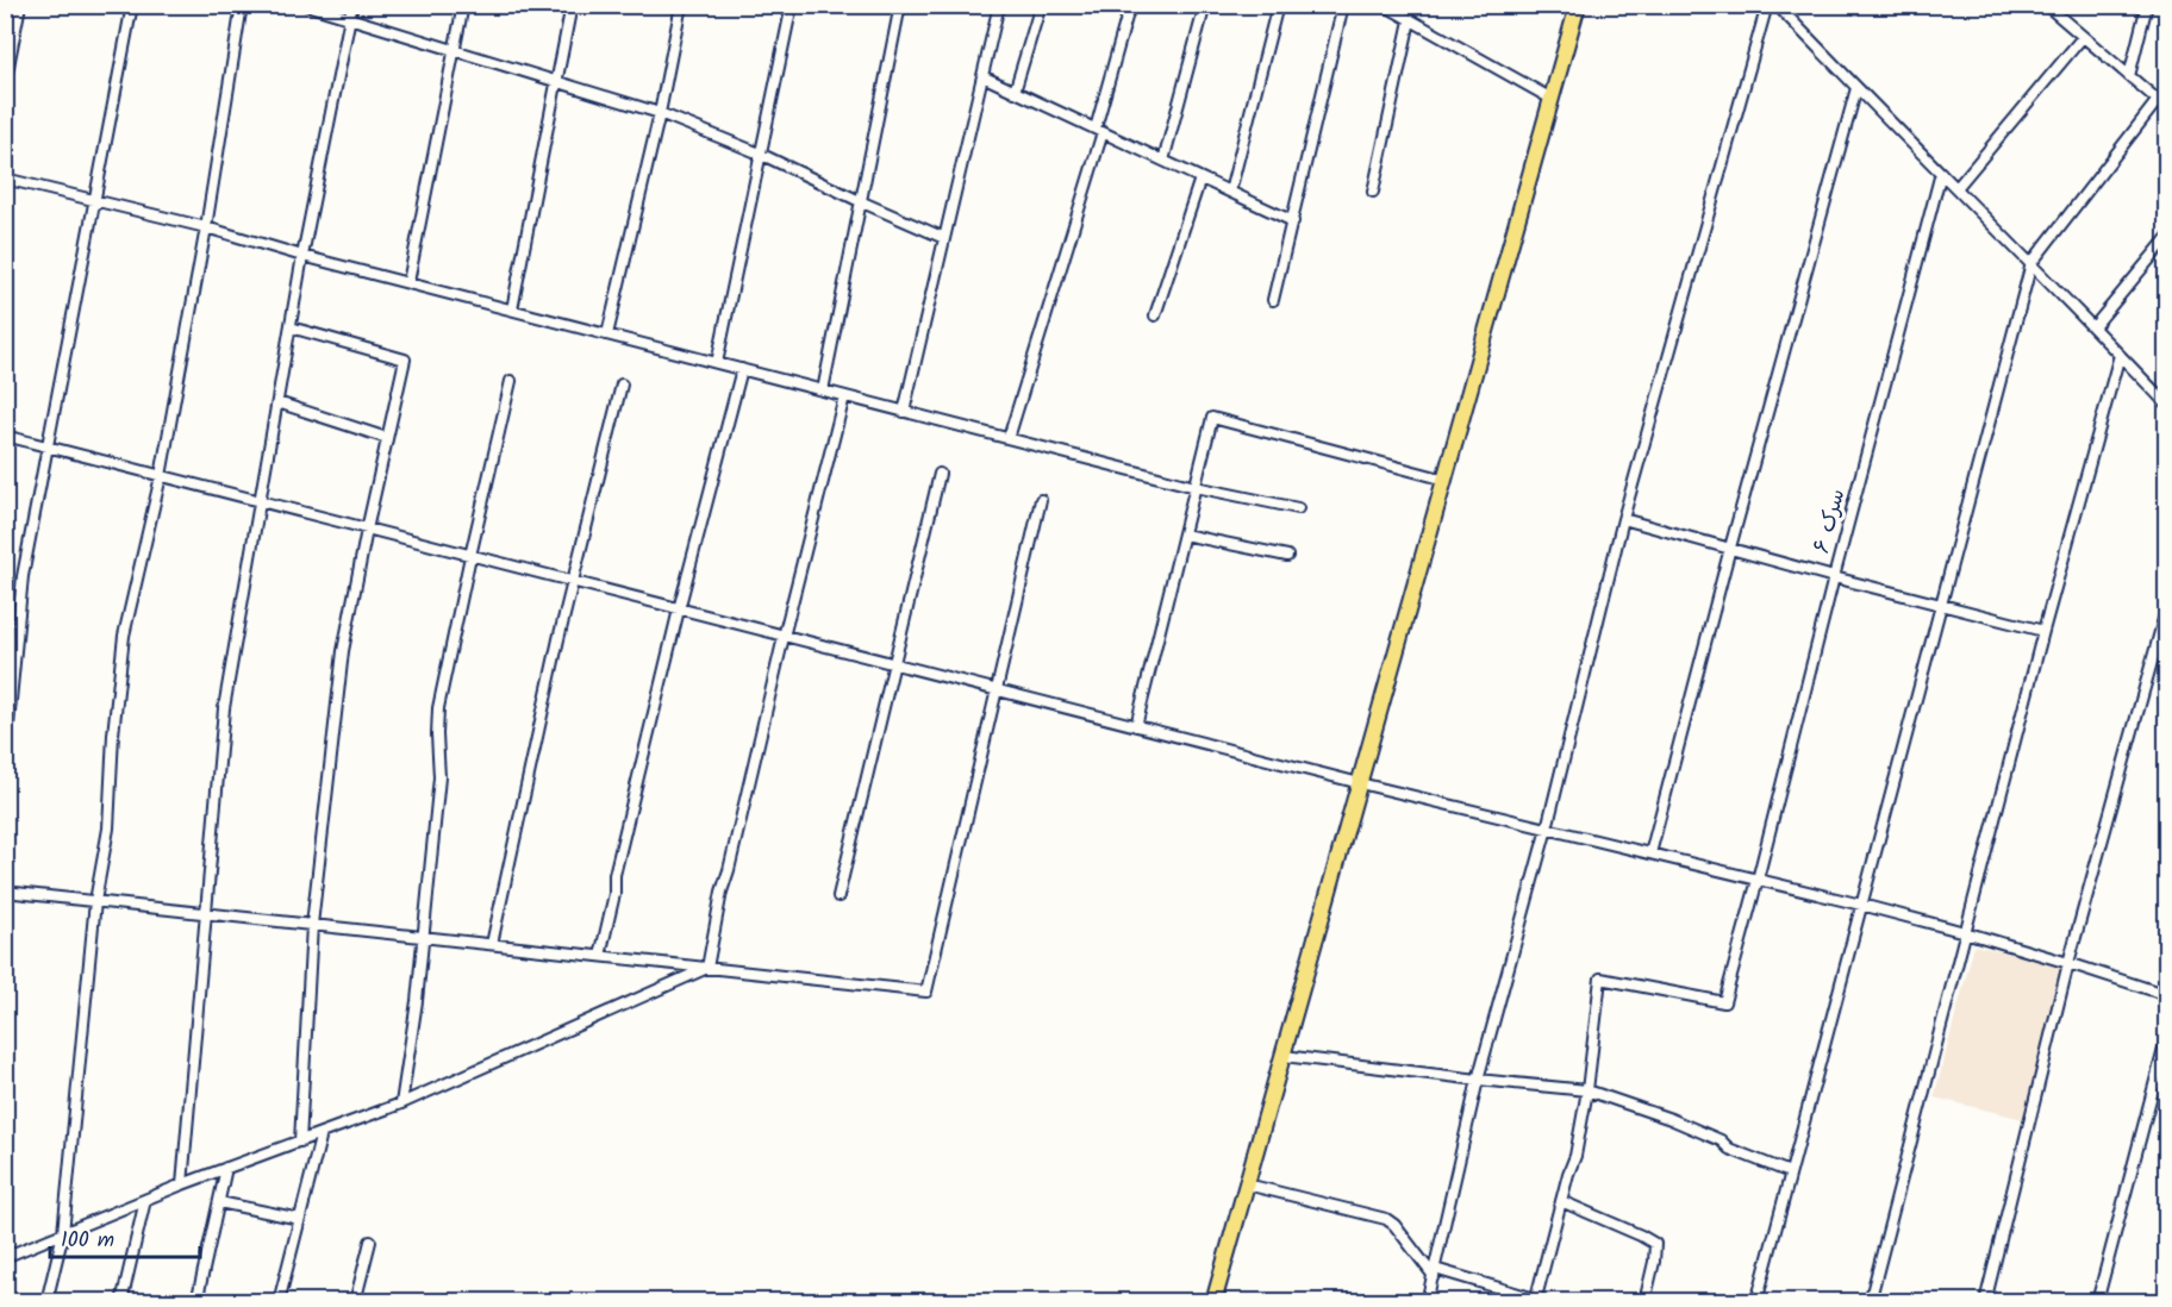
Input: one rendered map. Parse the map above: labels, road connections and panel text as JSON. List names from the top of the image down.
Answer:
{
  "streets": {
    "street": ["سرک ۶"]
  },
  "scale_bar": "100 m"
}
